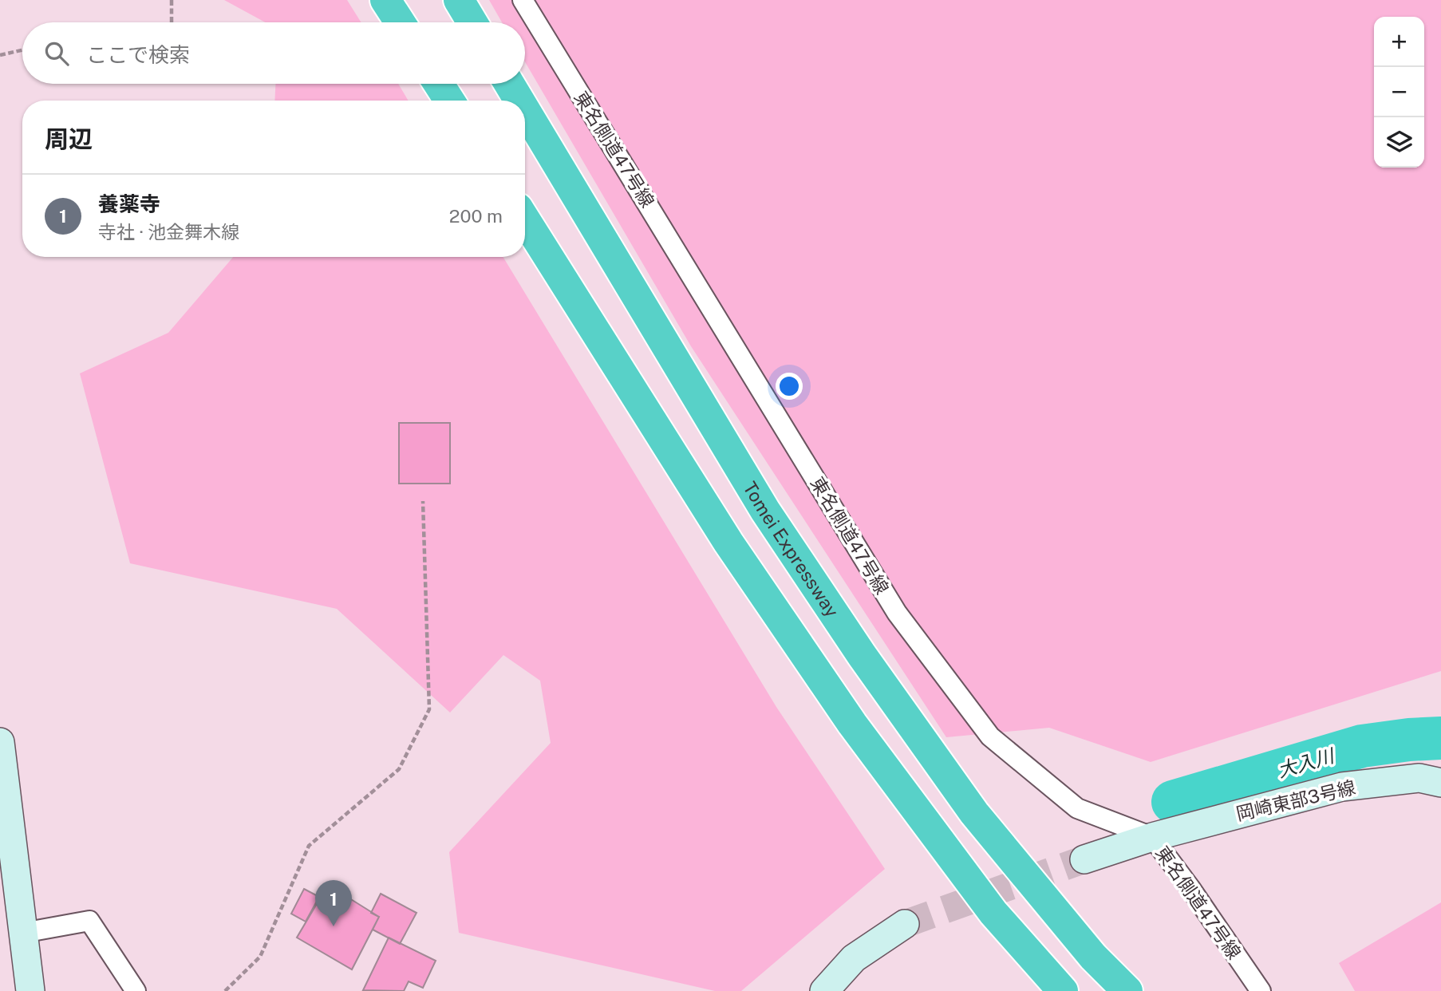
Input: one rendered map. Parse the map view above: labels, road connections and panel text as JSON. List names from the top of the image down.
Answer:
{
  "streets": {
    "highway": ["Tomei Expressway"],
    "street": ["東名側道47号線", "岡崎東部3号線"]
  },
  "crossings": [
    ["東名側道47号線", "岡崎東部3号線"]
  ],
  "water": ["大入川"],
  "page": {
    "map_buttons": ["+", "−"],
    "search": "ここで検索",
    "heading": "周辺",
    "list": [
      {
        "mark": "1",
        "name": "養薬寺",
        "note": "寺社 · 池金舞木線",
        "value": "200 m"
      }
    ],
    "pins": "1"
  }
}
